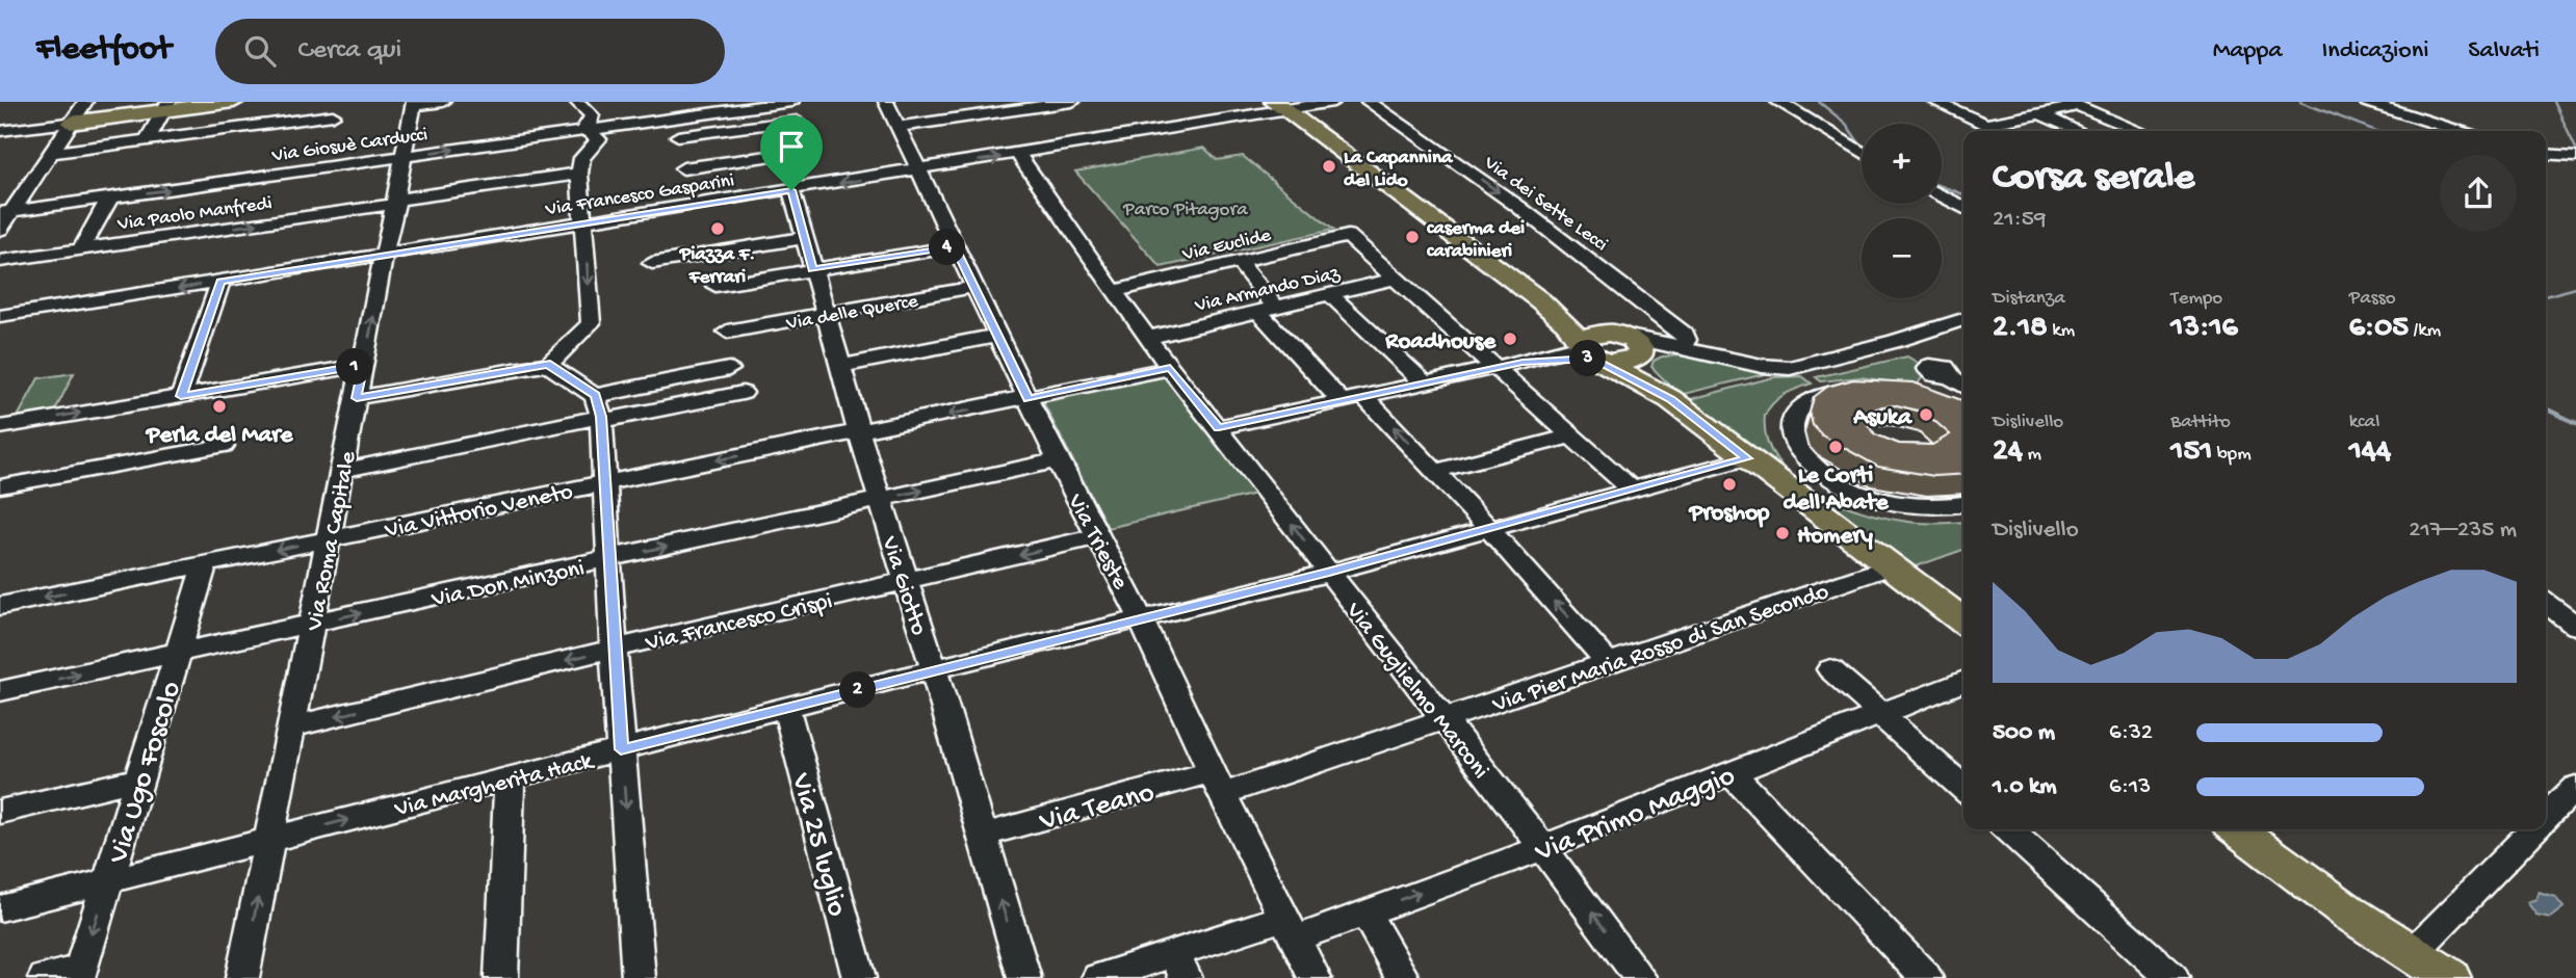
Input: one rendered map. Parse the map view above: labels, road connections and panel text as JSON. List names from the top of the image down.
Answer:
{
  "streets": {
    "street": [
      "Via Giosuè Carducci",
      "Via Francesco Gasparini",
      "Via dei Sette Lecci",
      "Via Paolo Manfredi",
      "Via Euclide",
      "Via Armando Diaz",
      "Via delle Querce",
      "Via Vittorio Veneto",
      "Via Roma Capitale",
      "Via Trieste",
      "Via Don Minzoni",
      "Via Giotto",
      "Via Francesco Crispi",
      "Via Pier Maria Rosso di San Secondo",
      "Via Guglielmo Marconi",
      "Via Ugo Foscolo",
      "Via Margherita Hack",
      "Via Teano",
      "Via Primo Maggio",
      "Via 25 luglio"
    ]
  },
  "crossings": [
    ["Via Giosuè Carducci", "Via Roma Capitale"],
    ["Via Francesco Gasparini", "Via Roma Capitale"],
    ["Via Francesco Gasparini", "Via Trieste"],
    ["Via Francesco Gasparini", "Via Giotto"],
    ["Via Francesco Gasparini", "Via Guglielmo Marconi"],
    ["Via Paolo Manfredi", "Via Roma Capitale"],
    ["Via Euclide", "Via Guglielmo Marconi"],
    ["Via Armando Diaz", "Via Guglielmo Marconi"],
    ["Via delle Querce", "Via Trieste"],
    ["Via delle Querce", "Via Giotto"],
    ["Via Vittorio Veneto", "Via Roma Capitale"],
    ["Via Vittorio Veneto", "Via Trieste"],
    ["Via Vittorio Veneto", "Via Giotto"],
    ["Via Vittorio Veneto", "Via Guglielmo Marconi"],
    ["Via Vittorio Veneto", "Via Ugo Foscolo"],
    ["Via Roma Capitale", "Via Don Minzoni"],
    ["Via Roma Capitale", "Via Francesco Crispi"],
    ["Via Roma Capitale", "Via Margherita Hack"],
    ["Via Trieste", "Via Don Minzoni"],
    ["Via Trieste", "Via Francesco Crispi"],
    ["Via Trieste", "Via Pier Maria Rosso di San Secondo"],
    ["Via Trieste", "Via Margherita Hack"],
    ["Via Trieste", "Via Teano"],
    ["Via Trieste", "Via Primo Maggio"],
    ["Via Don Minzoni", "Via Giotto"],
    ["Via Don Minzoni", "Via Ugo Foscolo"],
    ["Via Giotto", "Via Francesco Crispi"],
    ["Via Giotto", "Via Margherita Hack"],
    ["Via Giotto", "Via Teano"],
    ["Via Pier Maria Rosso di San Secondo", "Via Guglielmo Marconi"],
    ["Via Pier Maria Rosso di San Secondo", "Via Teano"],
    ["Via Guglielmo Marconi", "Via Margherita Hack"],
    ["Via Guglielmo Marconi", "Via Primo Maggio"],
    ["Via Ugo Foscolo", "Via Margherita Hack"],
    ["Via Margherita Hack", "Via 25 luglio"]
  ],
  "one_way": ["Via Francesco Crispi"],
  "parks": ["Parco Pitagora"],
  "places": [
    "La Capannina del Lido",
    "Piazza F. Ferrari",
    "caserma dei carabinieri",
    "Roadhouse",
    "Perla del Mare",
    "Asuka",
    "Le Corti dell'Abate",
    "Proshop",
    "Homery"
  ],
  "page": {
    "header": "Fleetfoot",
    "search": "Cerca qui",
    "nav": ["Mappa", "Indicazioni", "Salvati"],
    "map_buttons": ["+", "−"],
    "heading": ["Corsa serale", "21:59"],
    "pins": [
      "4",
      "3",
      "1",
      "2"
    ],
    "stats": [
      ["Distanza", "2.18 km"],
      ["Tempo", "13:16"],
      ["Passo", "6:05 /km"],
      ["Dislivello", "24 m"],
      ["Battito", "151 bpm"],
      ["kcal", "144"]
    ],
    "chart": ["Dislivello", "217–235 m"],
    "list": [
      {
        "name": "500 m",
        "note": "6:32"
      },
      {
        "name": "1.0 km",
        "note": "6:13"
      }
    ]
  }
}
